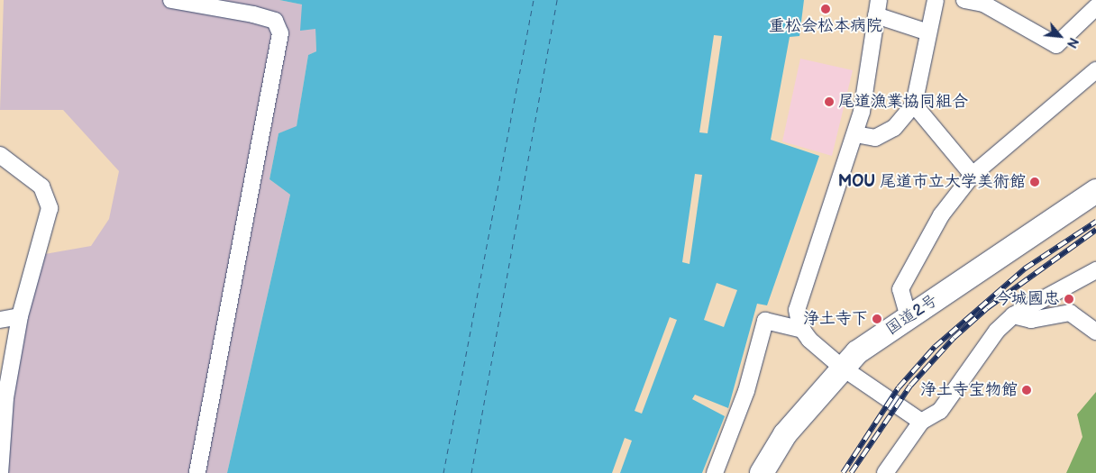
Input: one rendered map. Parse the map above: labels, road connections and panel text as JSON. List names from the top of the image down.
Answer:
{
  "streets": {
    "highway": ["国道2号"]
  },
  "places": [
    "重松会松本病院",
    "尾道漁業協同組合",
    "MOU 尾道市立大学美術館",
    "今城國忠",
    "浄土寺下",
    "浄土寺宝物館"
  ],
  "north": "bottom right"
}
